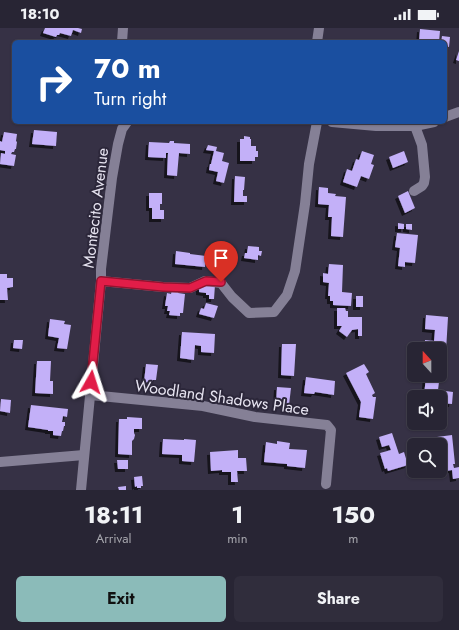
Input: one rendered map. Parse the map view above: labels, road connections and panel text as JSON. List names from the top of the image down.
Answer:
{
  "streets": {
    "street": ["Montecito Avenue", "Woodland Shadows Place"]
  },
  "crossings": [
    ["Montecito Avenue", "Woodland Shadows Place"]
  ],
  "north": "top",
  "page": {
    "status": "18:10",
    "turn": ["70 m", "Turn right"],
    "eta": [
      "18:11",
      "Arrival",
      "1",
      "min",
      "150",
      "m"
    ],
    "buttons": ["Exit", "Share"]
  }
}
